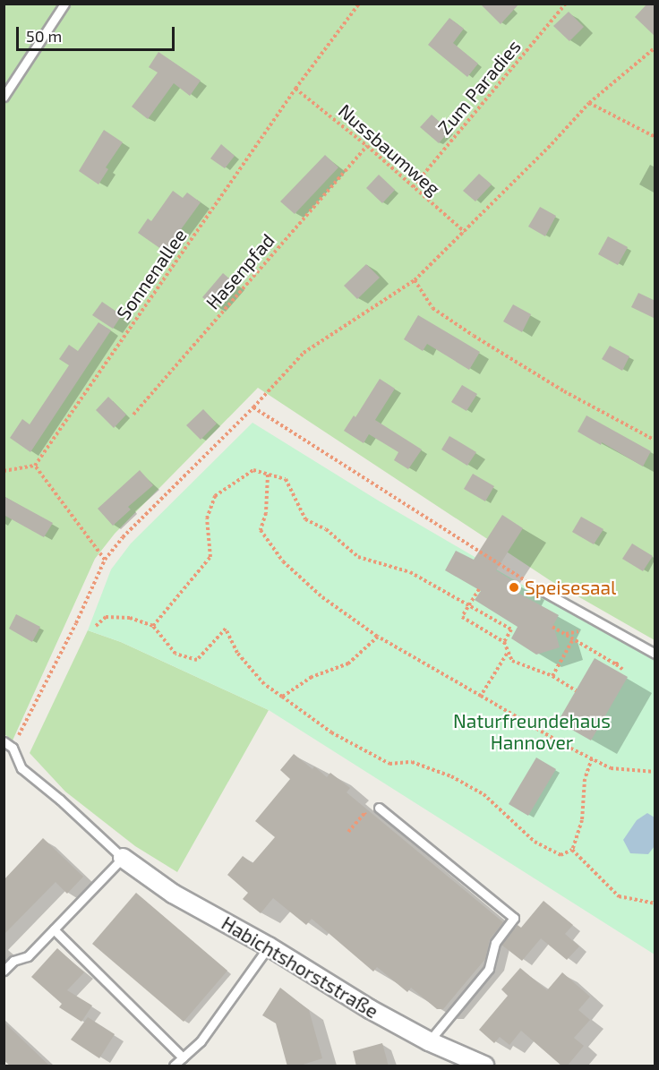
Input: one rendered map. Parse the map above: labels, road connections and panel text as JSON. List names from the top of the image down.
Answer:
{
  "streets": {
    "street": ["Habichtshorststraße"],
    "path": [
      "Zum Paradies",
      "Nussbaumweg",
      "Hasenpfad",
      "Sonnenallee"
    ]
  },
  "crossings": [
    ["Zum Paradies", "Nussbaumweg"],
    ["Nussbaumweg", "Hasenpfad"],
    ["Nussbaumweg", "Sonnenallee"]
  ],
  "parks": ["Naturfreundehaus Hannover"],
  "places": ["Speisesaal"],
  "scale_bar": "50 m"
}
